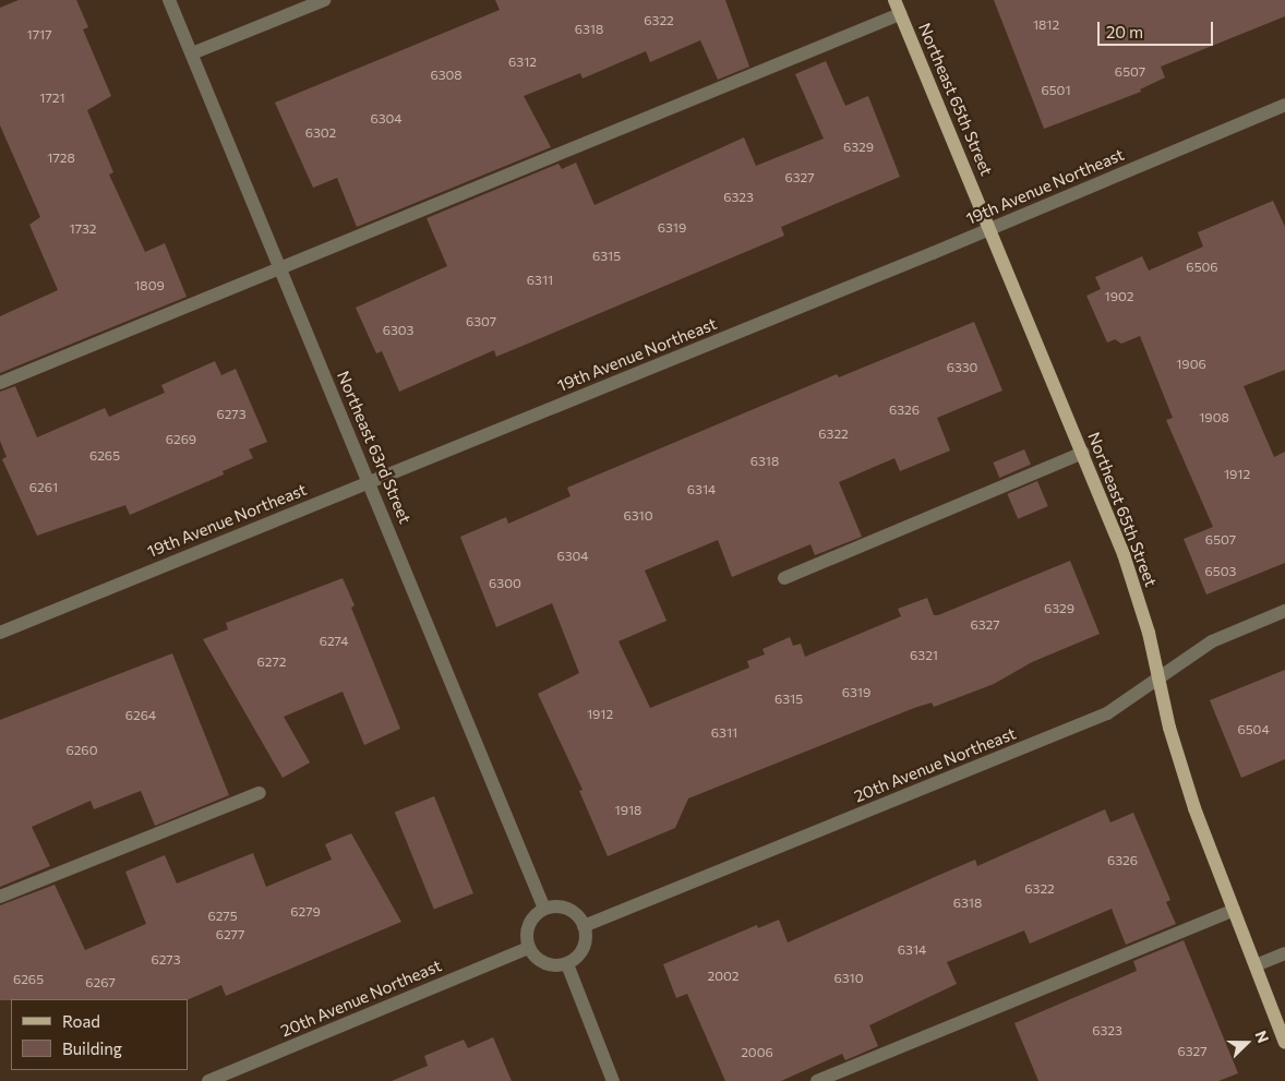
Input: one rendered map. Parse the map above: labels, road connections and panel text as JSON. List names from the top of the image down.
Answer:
{
  "streets": {
    "main road": ["Northeast 65th Street"],
    "street": ["19th Avenue Northeast", "Northeast 63rd Street", "20th Avenue Northeast"]
  },
  "crossings": [
    ["Northeast 65th Street", "19th Avenue Northeast"],
    ["Northeast 65th Street", "20th Avenue Northeast"],
    ["19th Avenue Northeast", "Northeast 63rd Street"],
    ["Northeast 63rd Street", "20th Avenue Northeast"]
  ],
  "house_numbers": [
    "6322",
    "1812",
    "6318",
    "1717",
    "6312",
    "6507",
    "6308",
    "6501",
    "1721",
    "6304",
    "6302",
    "6329",
    "1728",
    "6327",
    "6323",
    "6319",
    "1732",
    "6315",
    "6506",
    "6311",
    "1809",
    "1902",
    "6307",
    "6303",
    "1906",
    "6330",
    "6326",
    "6273",
    "1908",
    "6322",
    "6269",
    "6265",
    "6318",
    "1912",
    "6261",
    "6314",
    "6310",
    "6507",
    "6304",
    "6503",
    "6300",
    "6329",
    "6327",
    "6274",
    "6321",
    "6272",
    "6319",
    "6315",
    "1912",
    "6264",
    "6504",
    "6311",
    "6260",
    "1918",
    "6326",
    "6322",
    "6318",
    "6279",
    "6275",
    "6277",
    "6314",
    "6273",
    "2002",
    "6310",
    "6265",
    "6267",
    "6323",
    "6327",
    "2006"
  ],
  "legend": ["Road", "Building"],
  "scale_bar": "20 m",
  "north": "right"
}
